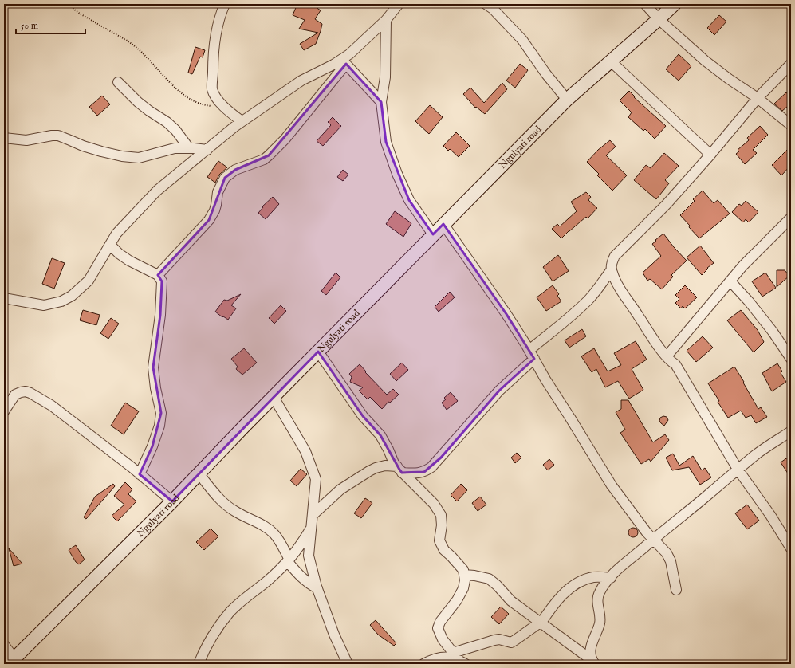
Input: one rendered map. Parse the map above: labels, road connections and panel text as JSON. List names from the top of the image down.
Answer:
{
  "streets": {
    "main road": ["Ngulyati road"]
  },
  "scale_bar": "50 m"
}
